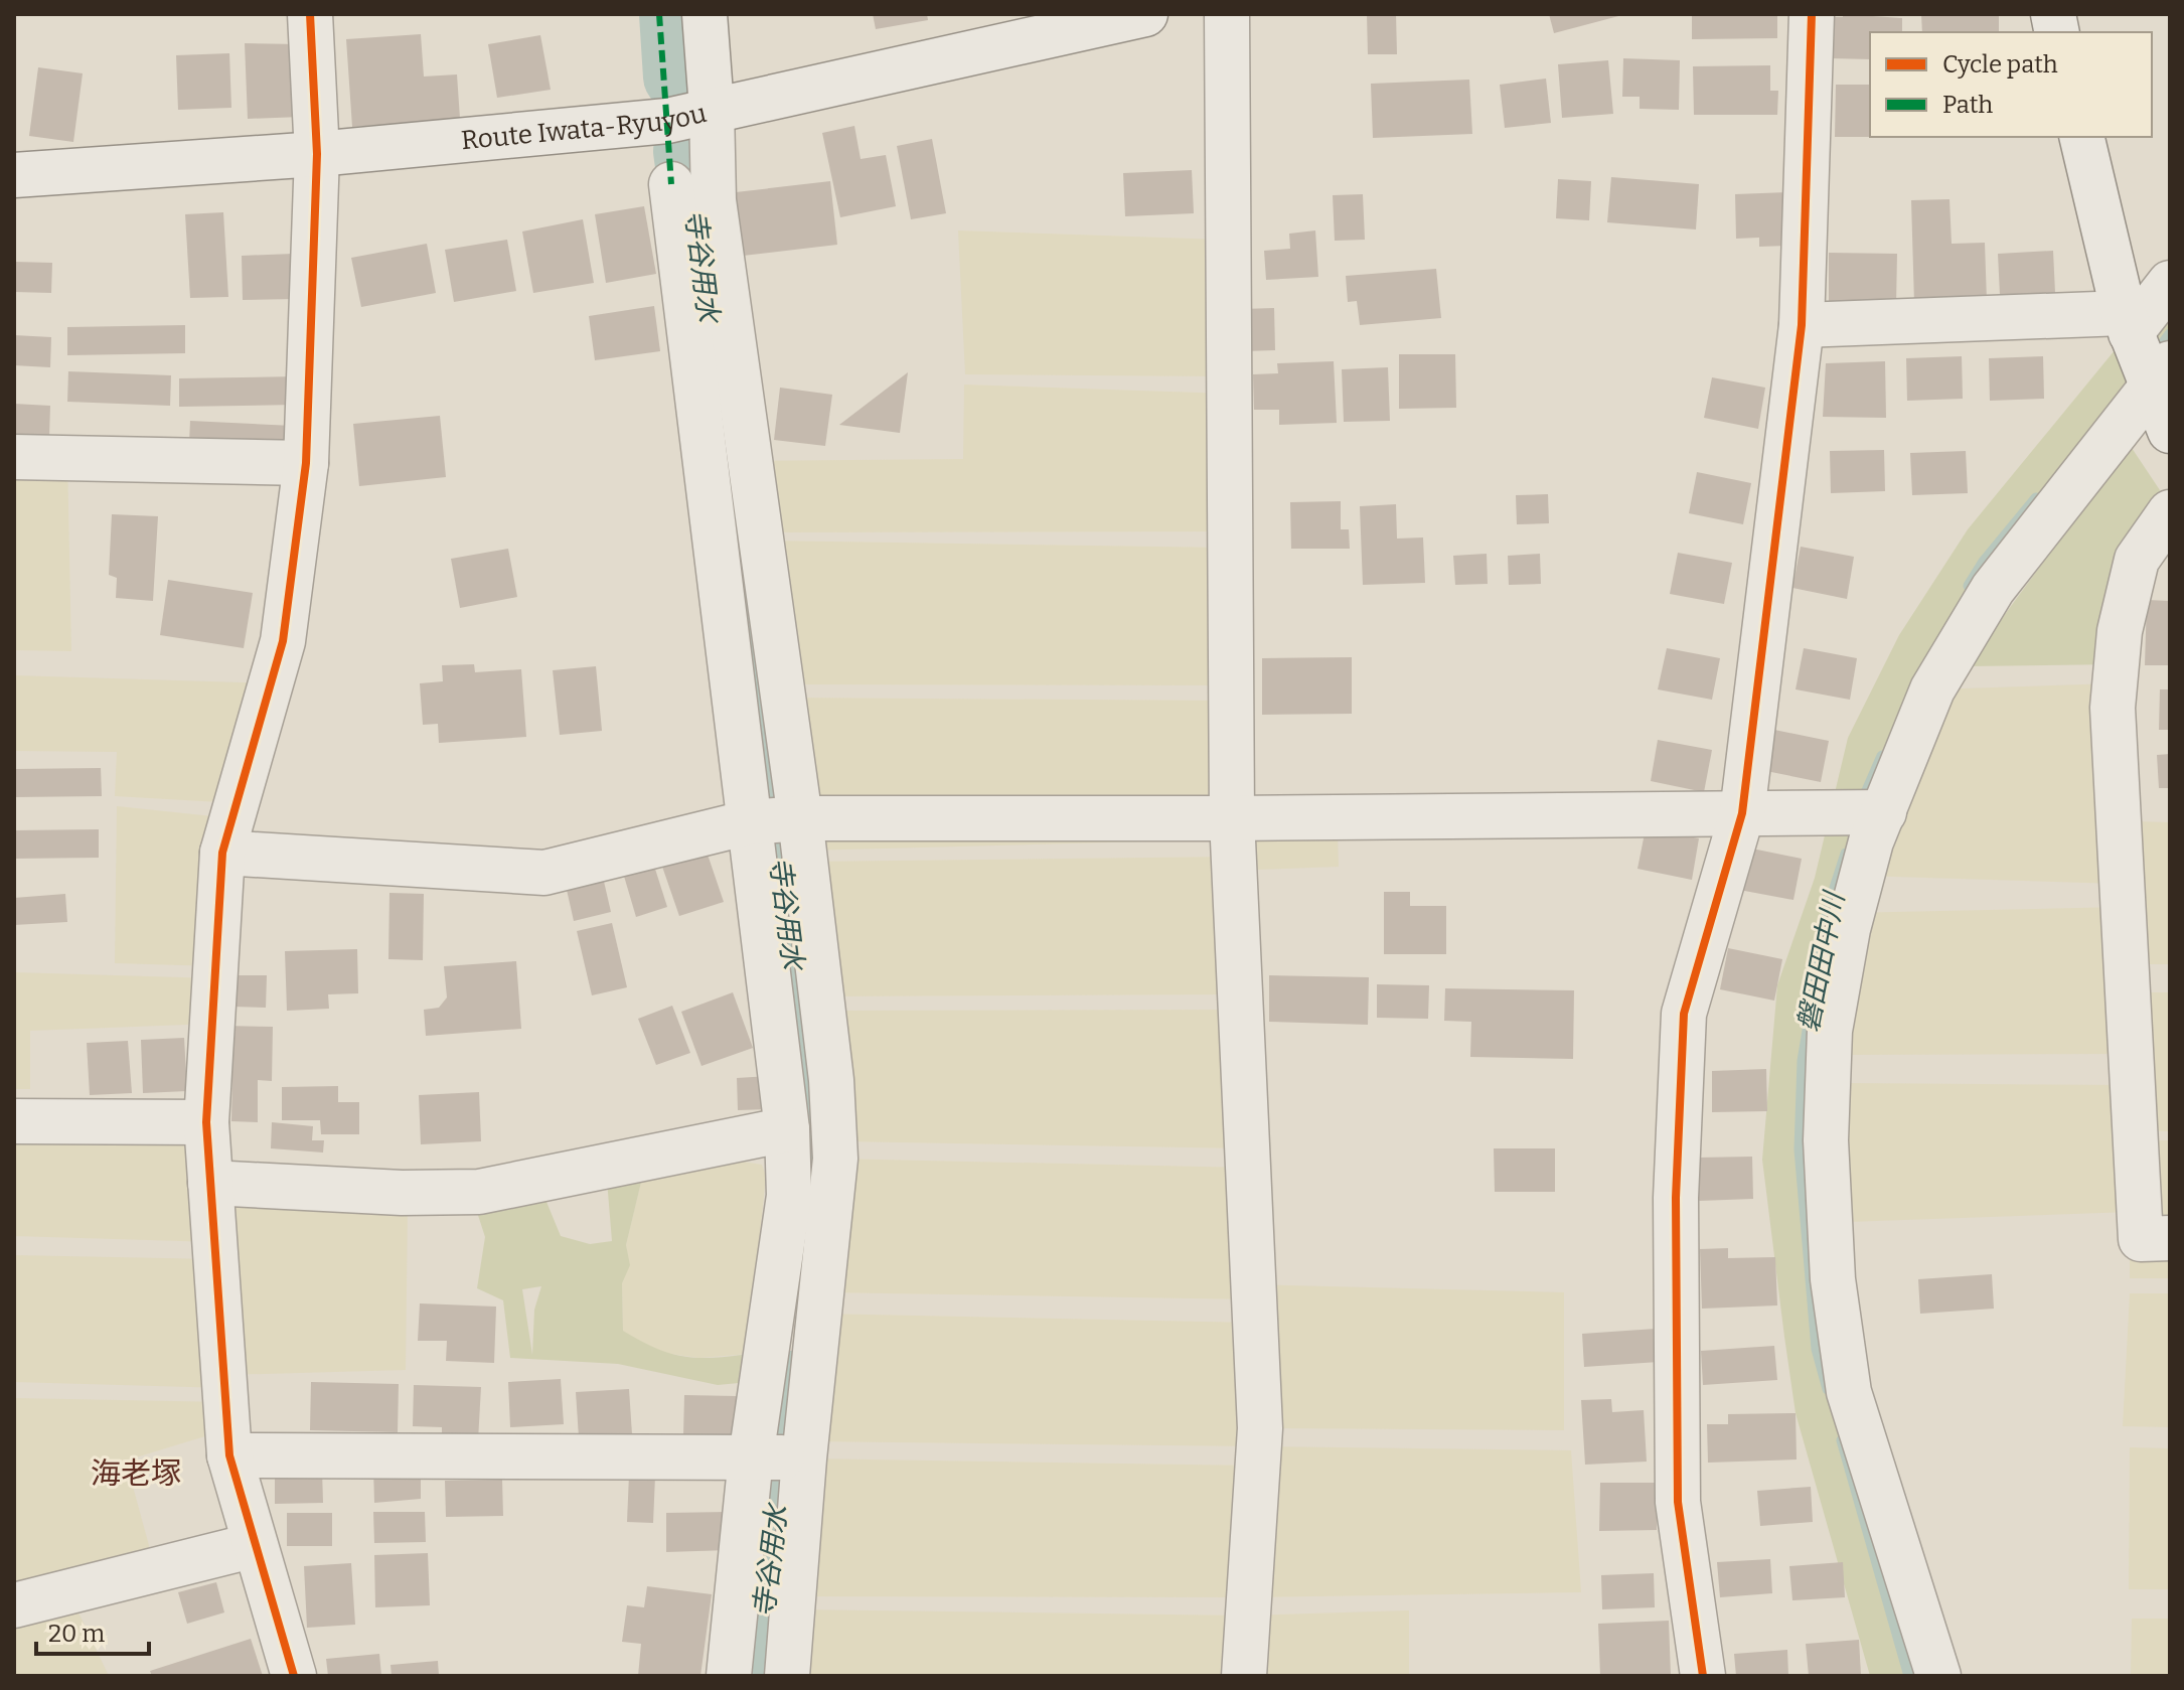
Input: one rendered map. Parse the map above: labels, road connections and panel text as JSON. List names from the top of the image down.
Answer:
{
  "streets": {
    "street": ["Route Iwata-Ryuyou"]
  },
  "districts": ["海老塚"],
  "water": ["寺谷用水", "磐田田中川"],
  "legend": ["Cycle path", "Path"],
  "scale_bar": "20 m"
}
